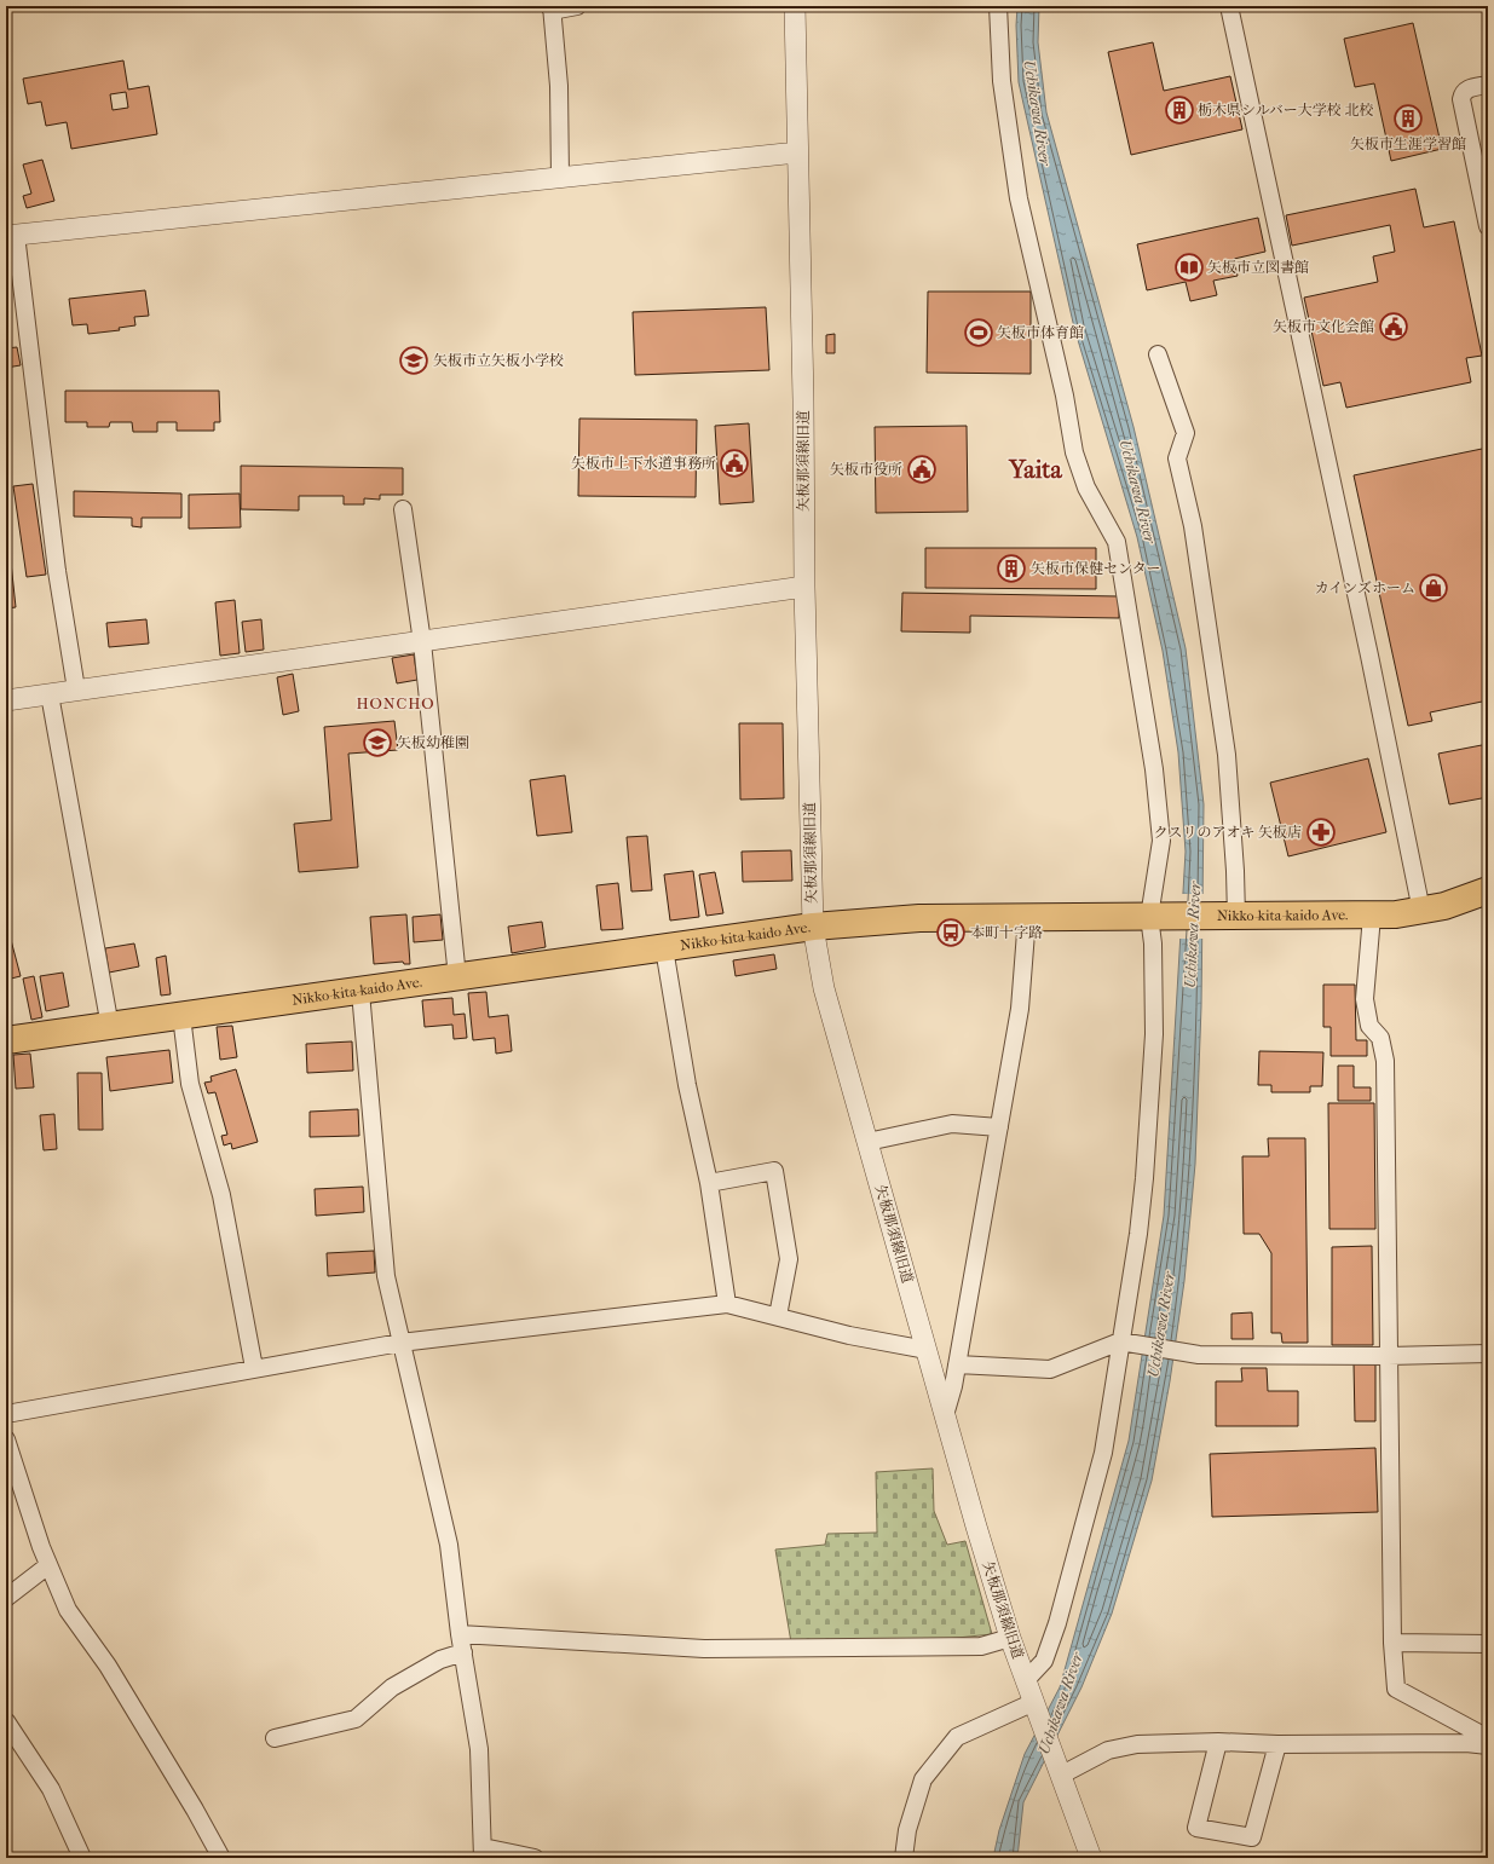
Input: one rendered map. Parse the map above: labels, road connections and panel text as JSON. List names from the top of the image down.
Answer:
{
  "streets": {
    "highway": ["Nikko-kita-kaido Ave."],
    "street": ["矢板那須線旧道"]
  },
  "crossings": [
    ["矢板那須線旧道", "Nikko-kita-kaido Ave."]
  ],
  "districts": ["Yaita", "HONCHO"],
  "water": ["Uchikawa River"],
  "places": {
    "building": ["栃木県シルバー大学校 北校", "矢板市生涯学習館", "矢板市保健センター"],
    "library": ["矢板市立図書館"],
    "public building": ["矢板市文化会館", "矢板市上下水道事務所", "矢板市役所"],
    "sports": ["矢板市体育館"],
    "school or university": ["矢板市立矢板小学校", "矢板幼稚園"],
    "shop": ["カインズホーム"],
    "pharmacy": ["クスリのアオキ 矢板店"],
    "bus stop": ["本町十字路"]
  }
}
